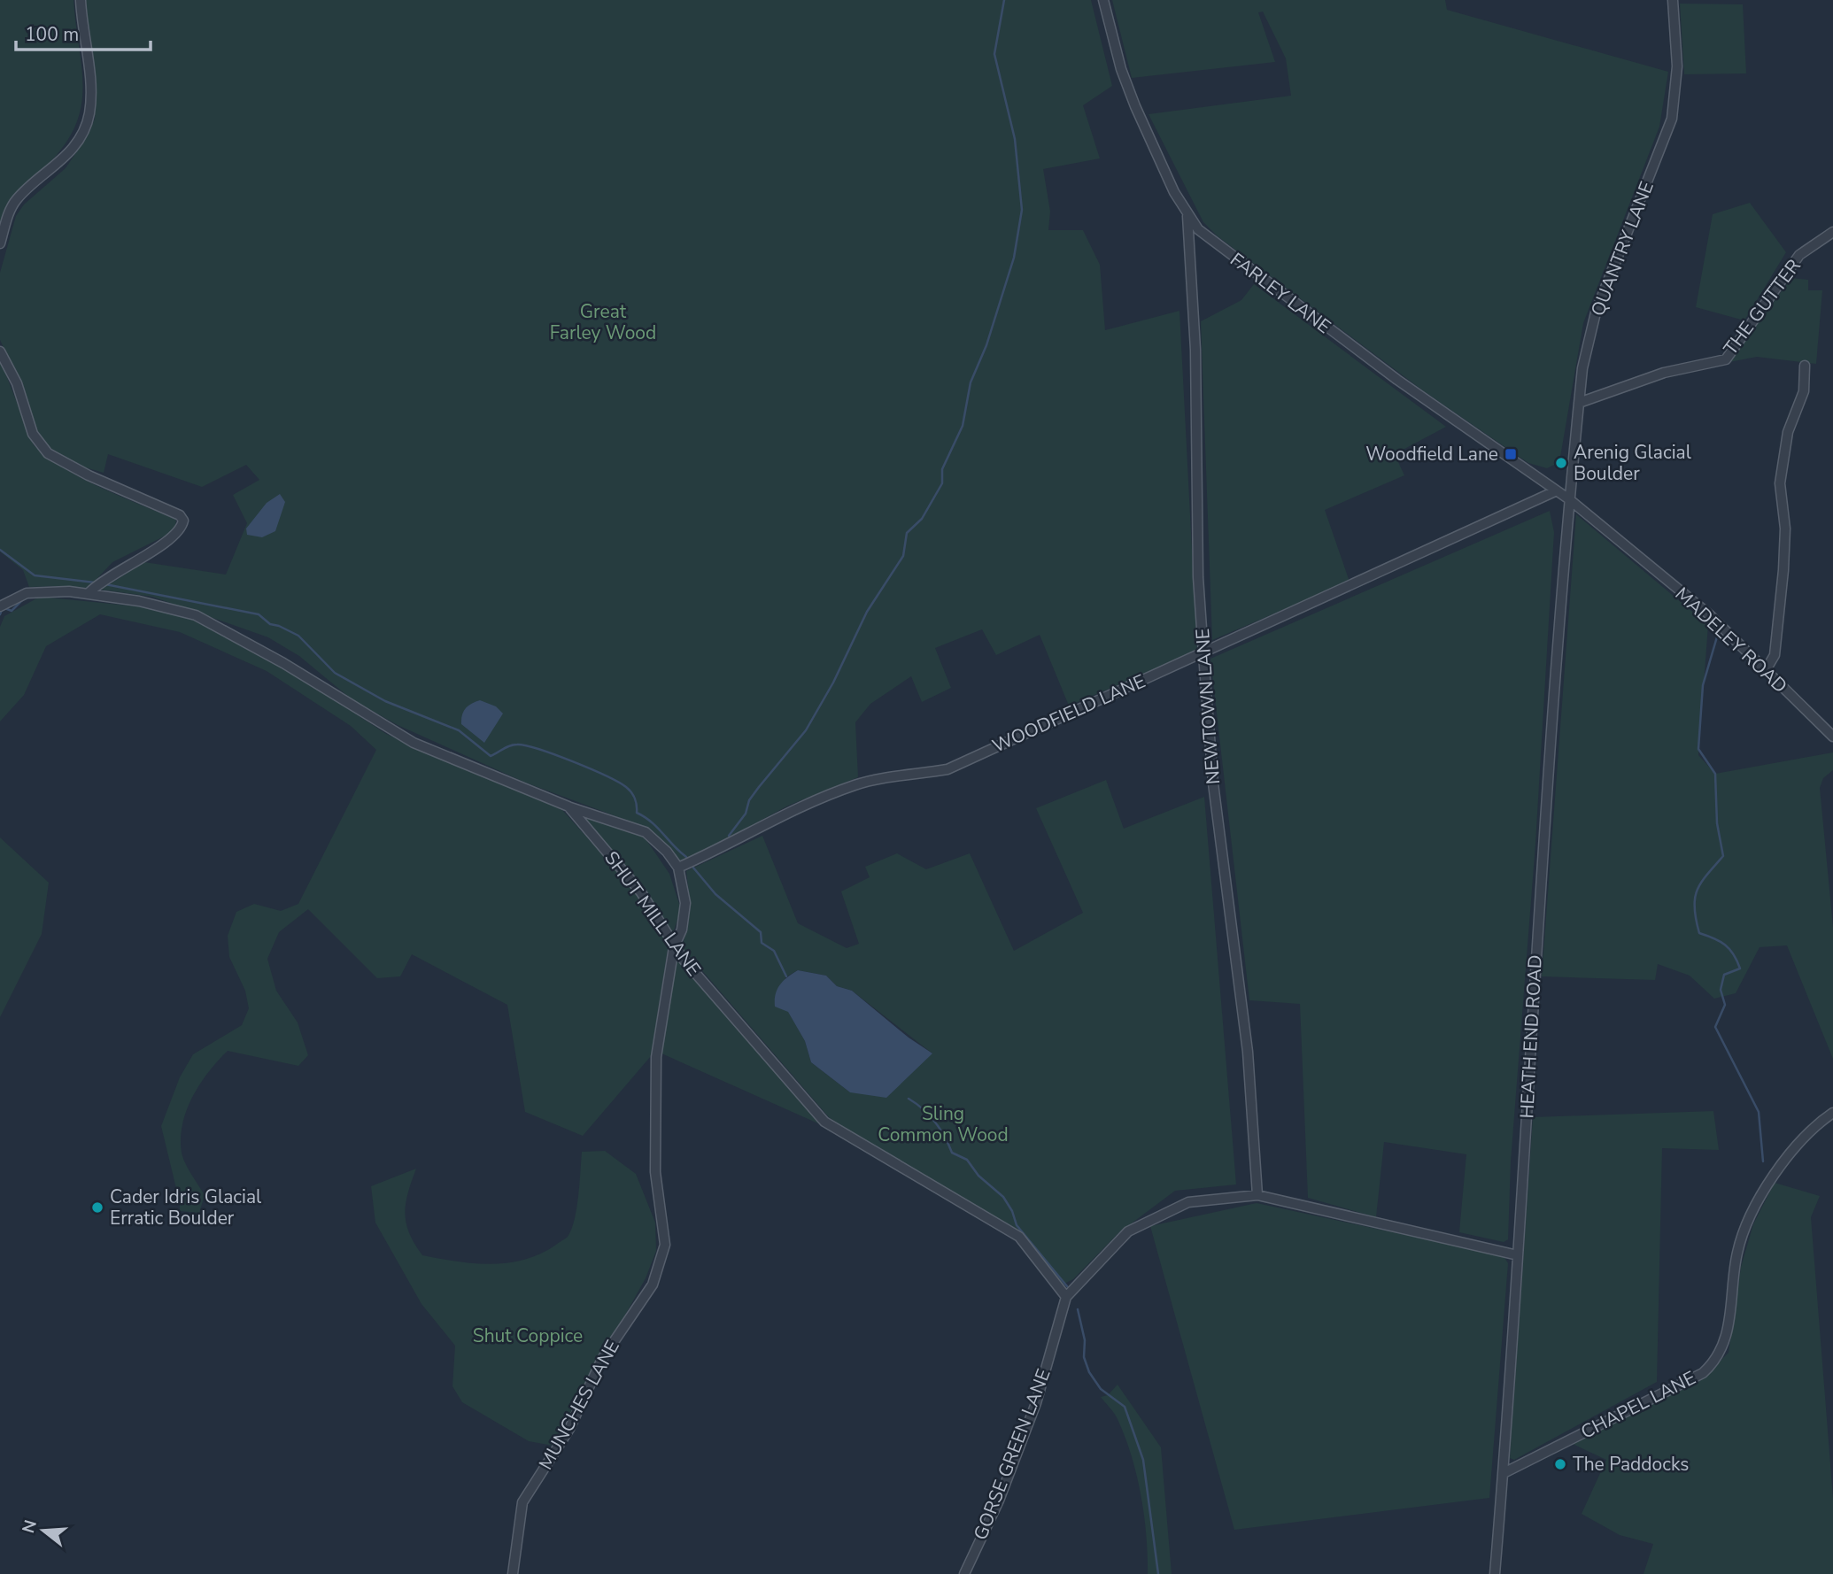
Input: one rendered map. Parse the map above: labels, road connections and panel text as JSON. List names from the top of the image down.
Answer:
{
  "streets": {
    "street": [
      "QUANTRY LANE",
      "FARLEY LANE",
      "THE GUTTER",
      "MADELEY ROAD",
      "NEWTOWN LANE",
      "WOODFIELD LANE",
      "SHUT MILL LANE",
      "HEATH END ROAD",
      "MUNCHES LANE",
      "CHAPEL LANE",
      "GORSE GREEN LANE"
    ]
  },
  "crossings": [
    ["QUANTRY LANE", "FARLEY LANE"],
    ["QUANTRY LANE", "THE GUTTER"],
    ["QUANTRY LANE", "MADELEY ROAD"],
    ["QUANTRY LANE", "HEATH END ROAD"],
    ["FARLEY LANE", "MADELEY ROAD"],
    ["FARLEY LANE", "NEWTOWN LANE"],
    ["FARLEY LANE", "WOODFIELD LANE"],
    ["FARLEY LANE", "HEATH END ROAD"],
    ["MADELEY ROAD", "HEATH END ROAD"],
    ["NEWTOWN LANE", "WOODFIELD LANE"],
    ["SHUT MILL LANE", "MUNCHES LANE"],
    ["SHUT MILL LANE", "GORSE GREEN LANE"],
    ["HEATH END ROAD", "CHAPEL LANE"]
  ],
  "parks": ["Great Farley Wood", "Sling Common Wood", "Shut Coppice"],
  "places": {
    "transit": ["Woodfield Lane"],
    "other": ["Arenig Glacial Boulder", "Cader Idris Glacial Erratic Boulder", "The Paddocks"]
  },
  "scale_bar": "100 m",
  "north": "left"
}
